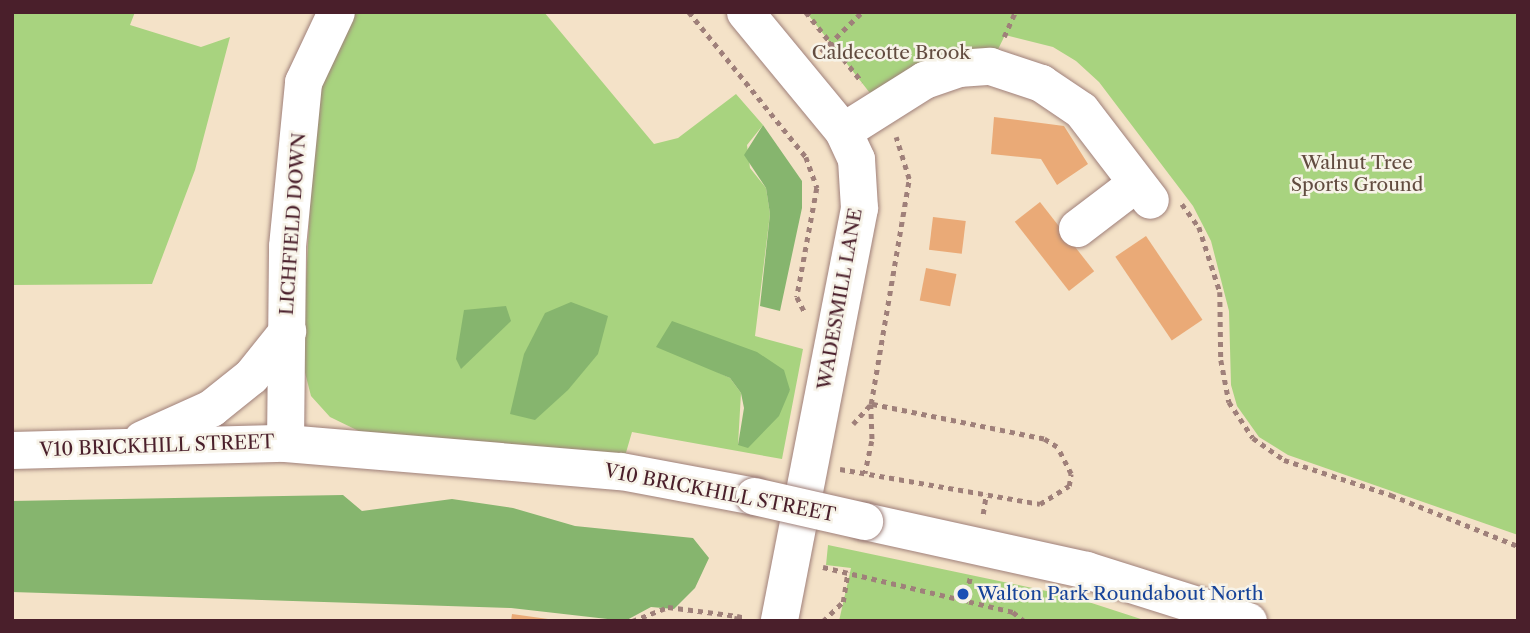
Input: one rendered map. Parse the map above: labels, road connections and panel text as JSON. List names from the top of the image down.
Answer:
{
  "streets": {
    "street": ["LICHFIELD DOWN", "WADESMILL LANE", "V10 BRICKHILL STREET"]
  },
  "crossings": [
    ["LICHFIELD DOWN", "V10 BRICKHILL STREET"]
  ],
  "parks": ["Caldecotte Brook", "Walnut Tree Sports Ground"],
  "places": ["Walton Park Roundabout North"]
}
